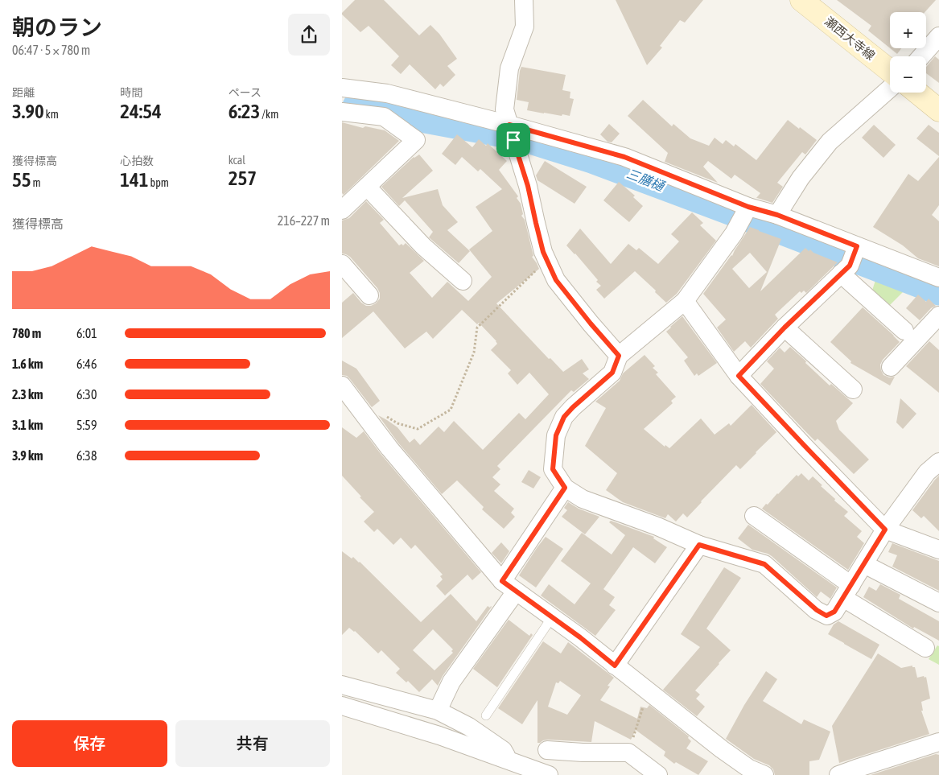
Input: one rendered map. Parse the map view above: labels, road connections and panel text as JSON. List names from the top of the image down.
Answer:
{
  "streets": {
    "main road": ["瀬西大寺線"]
  },
  "water": ["三膳樋"],
  "page": {
    "heading": ["朝のラン", "06:47 · 5 × 780 m"],
    "map_buttons": ["+", "−"],
    "stats": [
      ["距離", "3.90 km"],
      ["時間", "24:54"],
      ["ペース", "6:23 /km"],
      ["獲得標高", "55 m"],
      ["心拍数", "141 bpm"],
      ["kcal", "257"]
    ],
    "chart": ["獲得標高", "216–227 m"],
    "list": [
      {
        "name": "780 m",
        "note": "6:01"
      },
      {
        "name": "1.6 km",
        "note": "6:46"
      },
      {
        "name": "2.3 km",
        "note": "6:30"
      },
      {
        "name": "3.1 km",
        "note": "5:59"
      },
      {
        "name": "3.9 km",
        "note": "6:38"
      }
    ],
    "buttons": ["保存", "共有"]
  }
}
